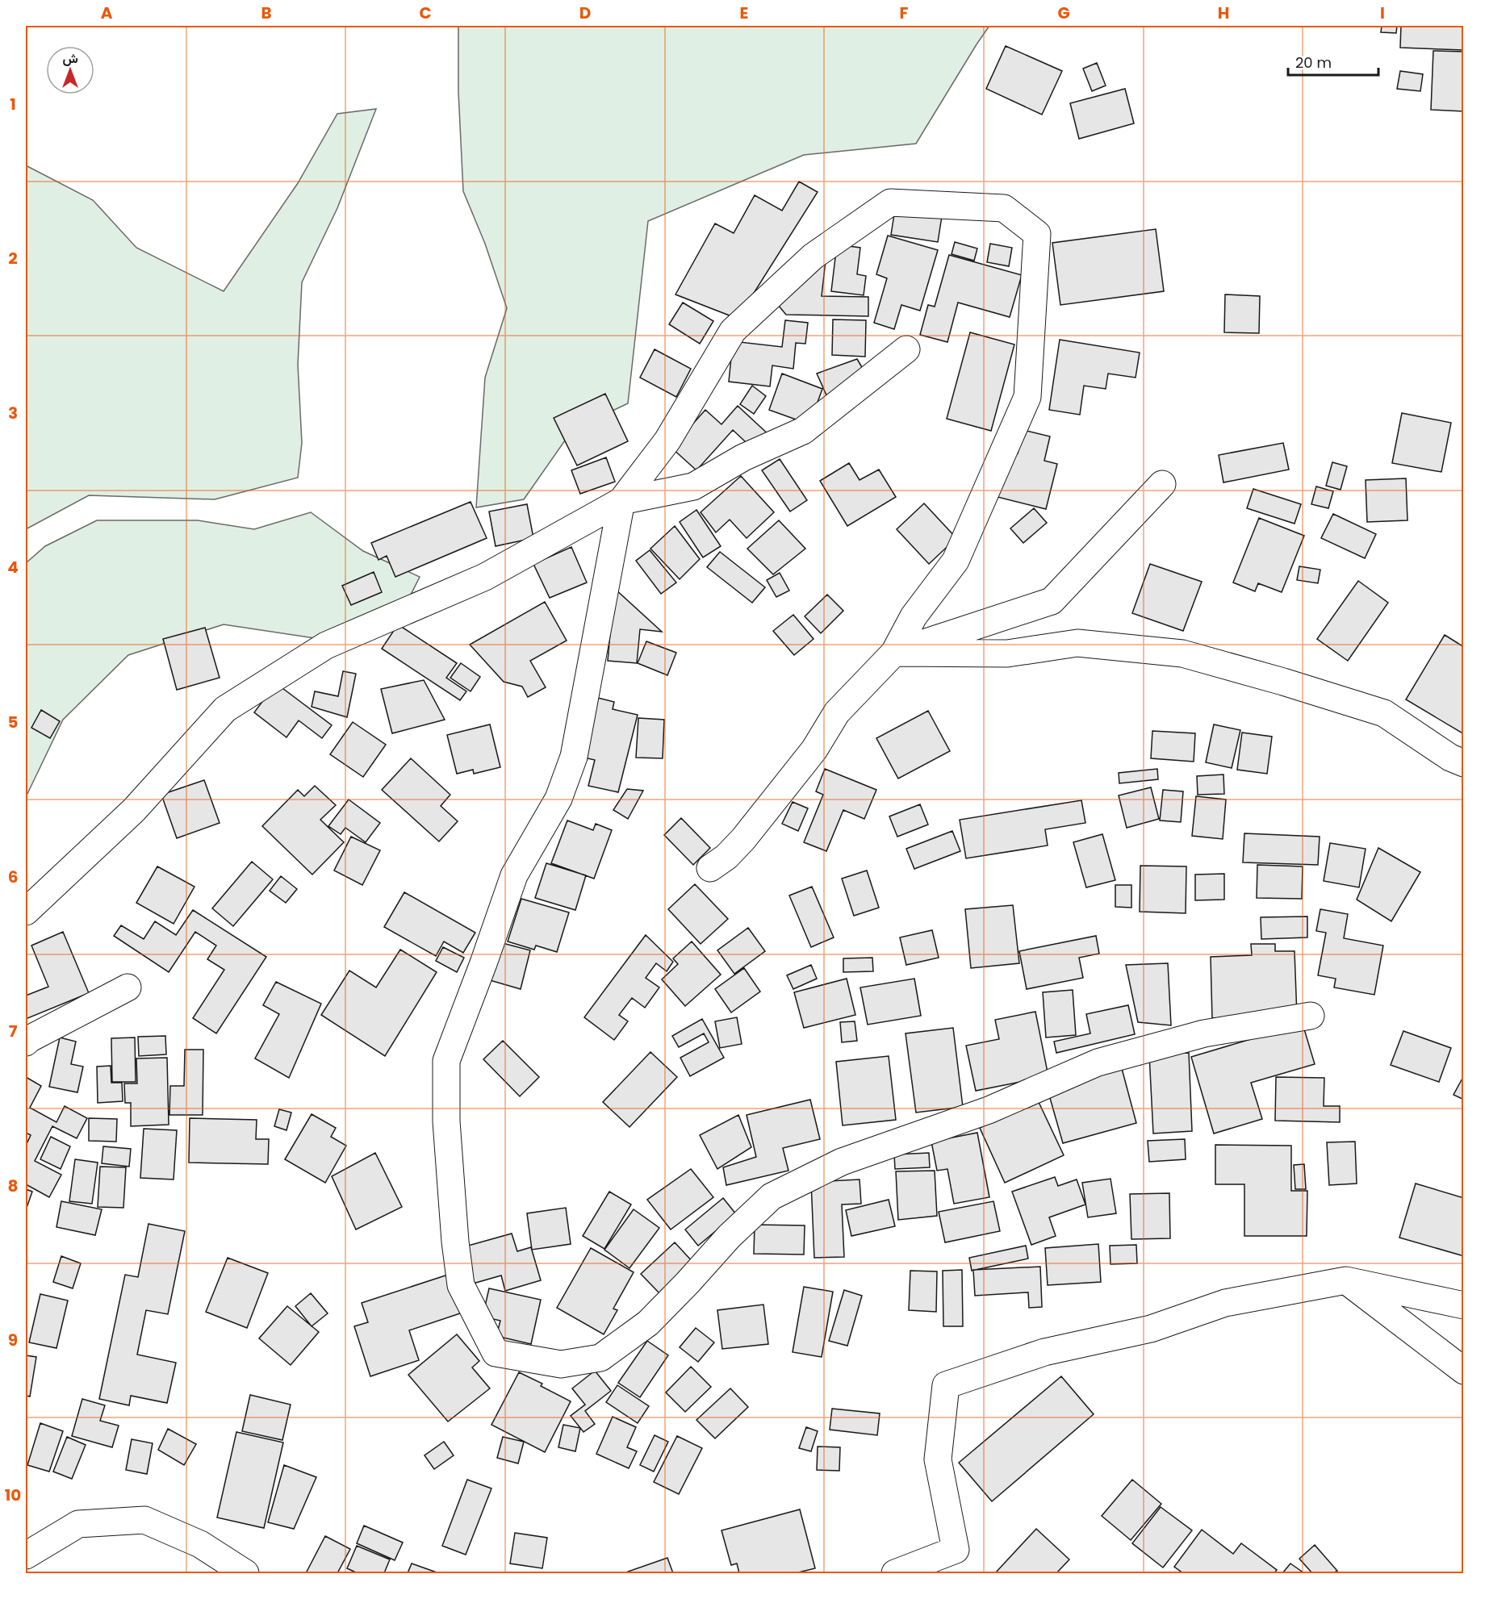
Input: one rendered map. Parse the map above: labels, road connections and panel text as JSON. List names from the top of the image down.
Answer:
{
  "scale_bar": "20 m",
  "north": "top",
  "grid": {
    "columns": [
      "A",
      "B",
      "C",
      "D",
      "E",
      "F",
      "G",
      "H",
      "I"
    ],
    "rows": [
      "1",
      "2",
      "3",
      "4",
      "5",
      "6",
      "7",
      "8",
      "9",
      "10"
    ]
  }
}
